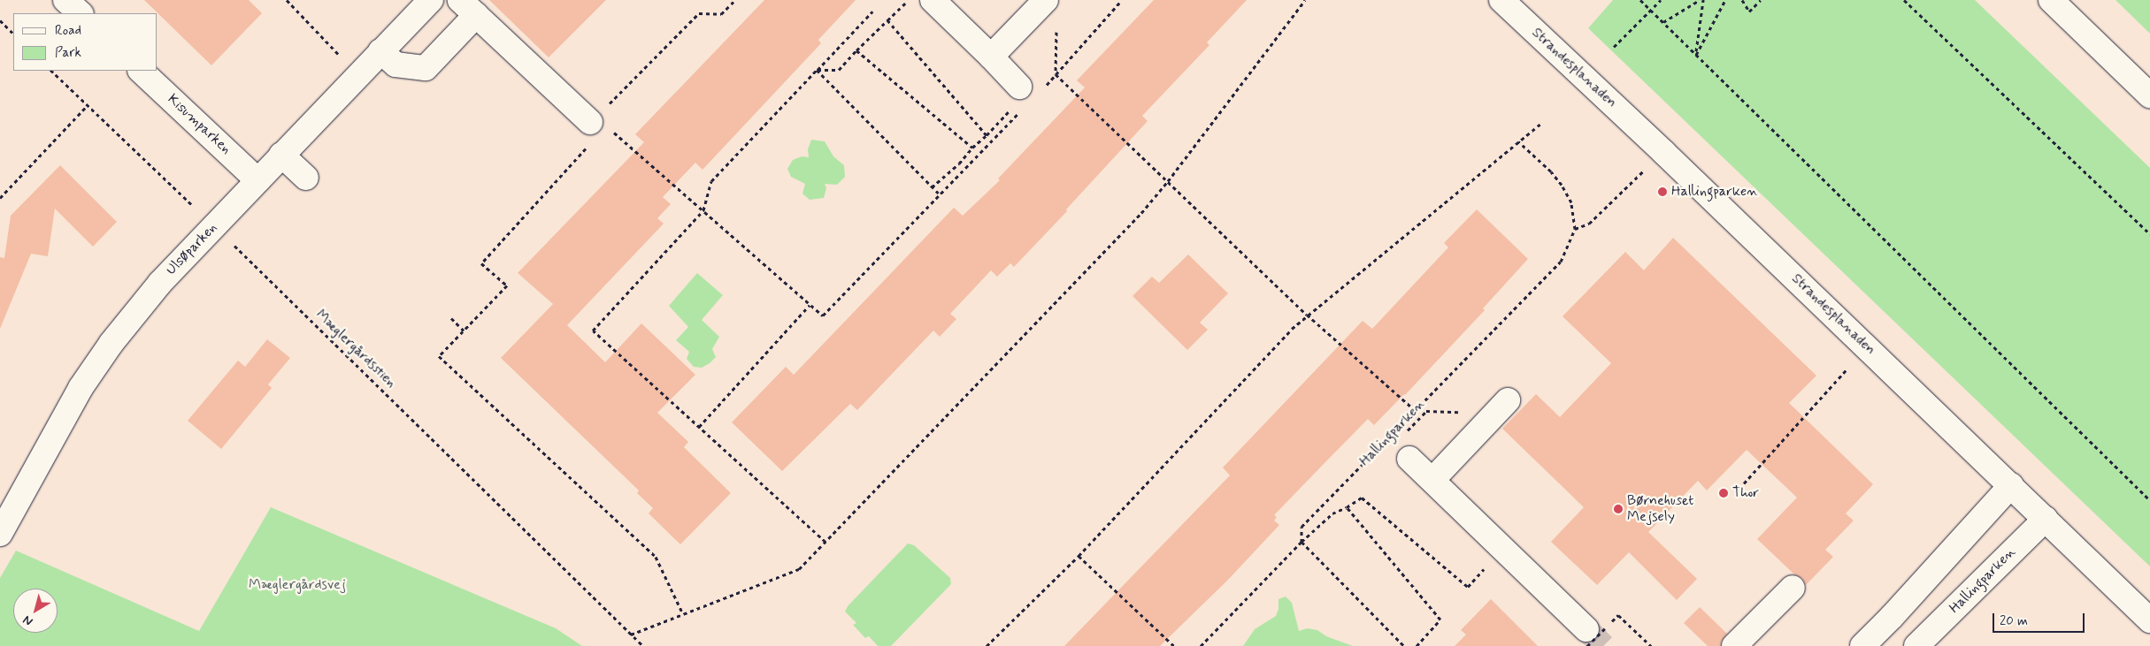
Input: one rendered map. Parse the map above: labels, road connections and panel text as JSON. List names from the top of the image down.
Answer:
{
  "streets": {
    "street": [
      "Strandesplanaden",
      "Kisumparken",
      "Ulsøparken",
      "Hallingparken"
    ],
    "path": ["Mæglergårdsstien"]
  },
  "crossings": [
    ["Strandesplanaden", "Hallingparken"],
    ["Kisumparken", "Ulsøparken"],
    ["Ulsøparken", "Mæglergårdsstien"]
  ],
  "parks": ["Mæglergårdsvej"],
  "places": ["Hallingparken", "Thor", "Børnehuset Mejsely"],
  "legend": ["Road", "Park"],
  "scale_bar": "20 m",
  "north": "bottom left"
}
